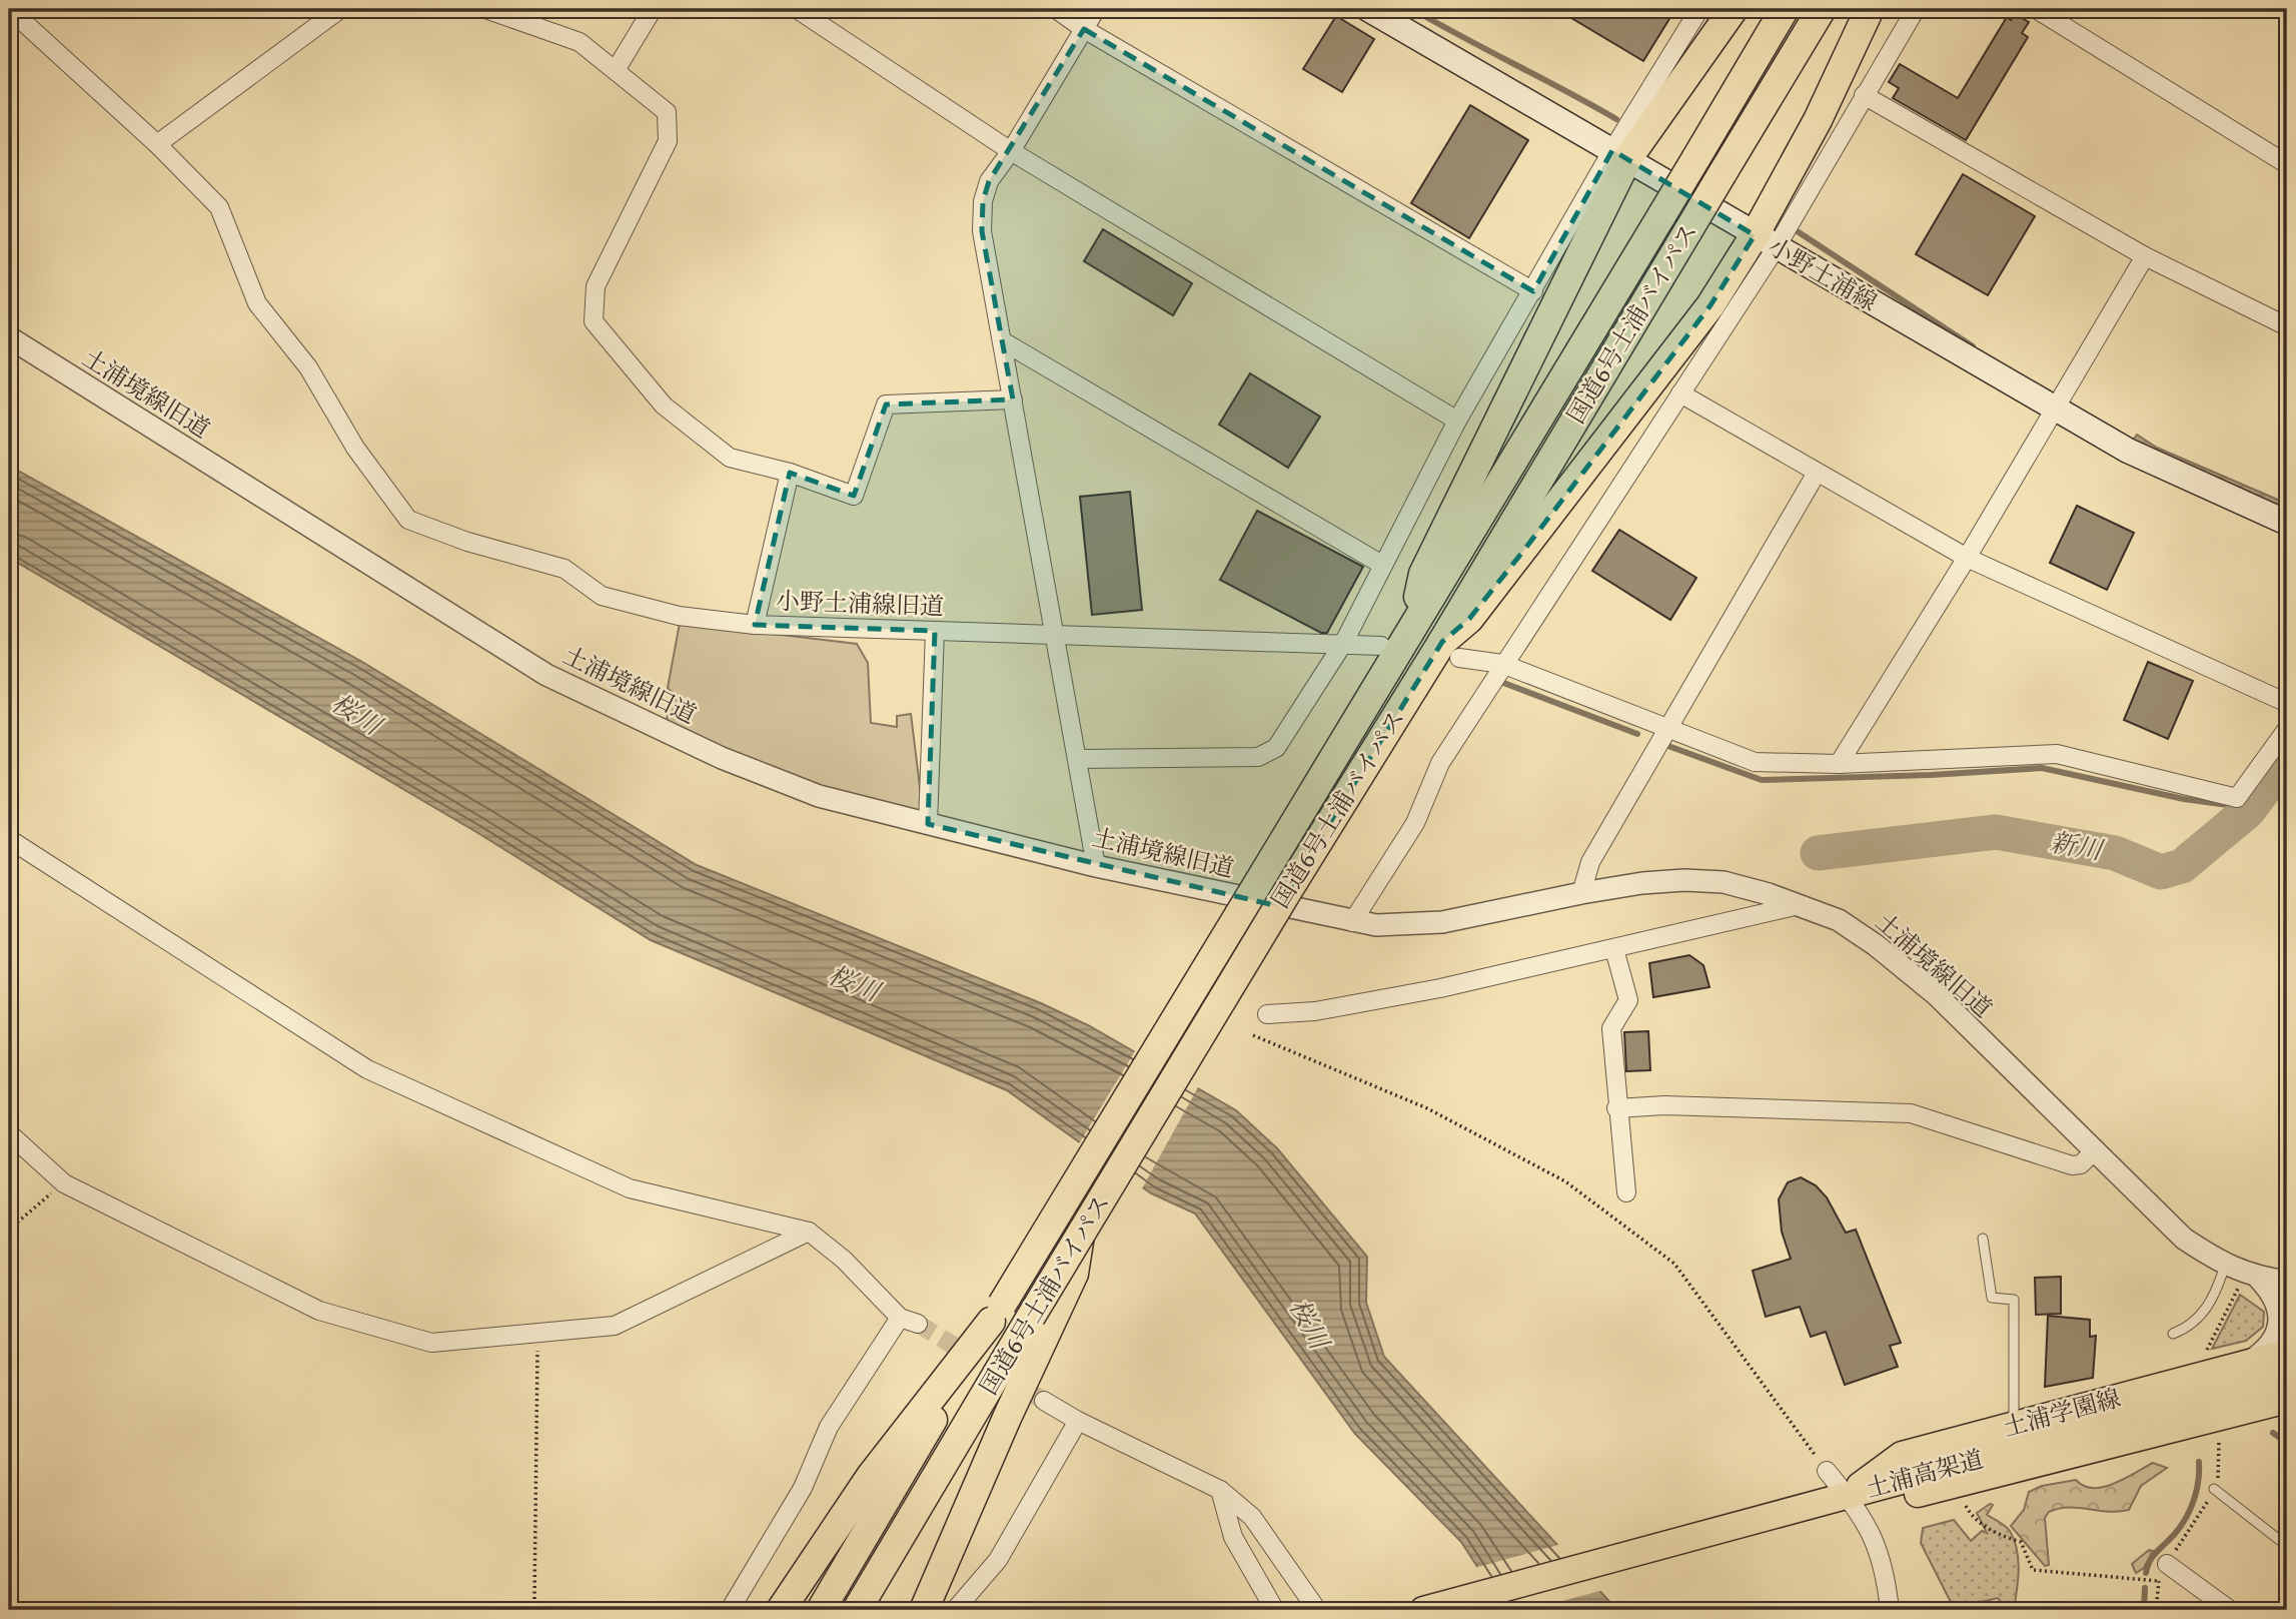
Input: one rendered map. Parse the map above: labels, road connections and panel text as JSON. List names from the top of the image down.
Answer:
{
  "streets": {
    "highway": ["国道6号土浦バイパス"],
    "main road": ["小野土浦線", "土浦学園線", "土浦高架道"],
    "street": ["土浦境線旧道", "小野土浦線旧道"]
  },
  "crossings": [
    ["土浦学園線", "土浦高架道"]
  ],
  "water": ["桜川", "新川"]
}
